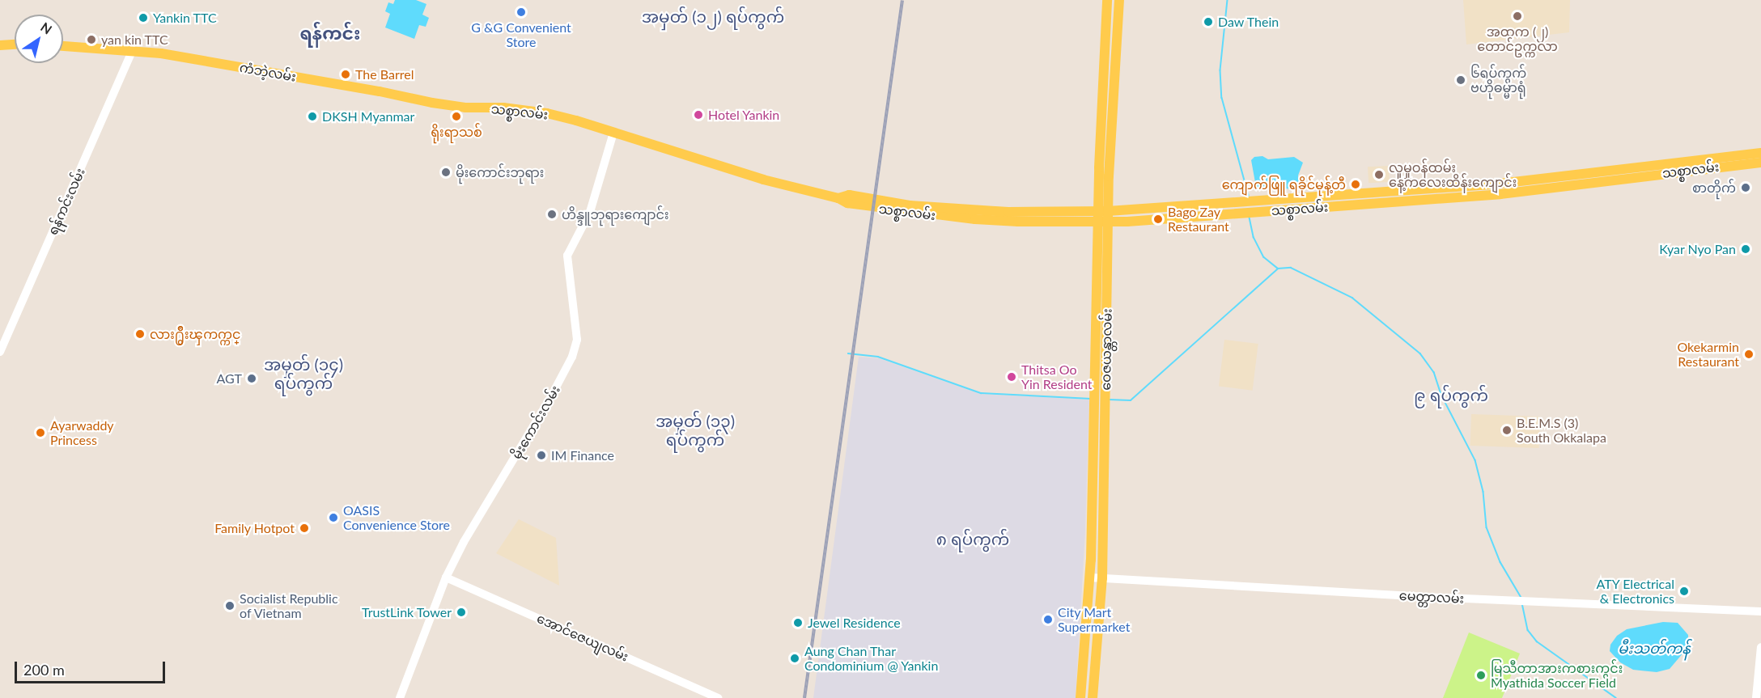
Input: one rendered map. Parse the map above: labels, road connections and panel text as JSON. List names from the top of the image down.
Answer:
{
  "streets": {
    "main road": [
      "ကံဘဲ့လမ်း",
      "သစ္စာလမ်း",
      "ရန်ကင်းလမ်း",
      "ဝေဇယန္တာလမ်း",
      "မိုးကောင်းလမ်း",
      "မေတ္တာလမ်း",
      "အောင်ဇေယျလမ်း"
    ]
  },
  "crossings": [
    ["ကံဘဲ့လမ်း", "သစ္စာလမ်း"],
    ["ကံဘဲ့လမ်း", "ရန်ကင်းလမ်း"],
    ["သစ္စာလမ်း", "ဝေဇယန္တာလမ်း"],
    ["သစ္စာလမ်း", "မိုးကောင်းလမ်း"],
    ["ဝေဇယန္တာလမ်း", "မေတ္တာလမ်း"],
    ["မိုးကောင်းလမ်း", "အောင်ဇေယျလမ်း"]
  ],
  "districts": [
    "အမှတ် (၁၂) ရပ်ကွက်",
    "ရန်ကင်း",
    "အမှတ် (၁၄) ရပ်ကွက်",
    "၉ ရပ်ကွက်",
    "အမှတ် (၁၃) ရပ်ကွက်",
    "၈ ရပ်ကွက်"
  ],
  "water": ["မီးသတ်ကန်"],
  "places": [
    "G &G Convenient Store",
    "အထက (၂) တောင်ဥက္ကလာ",
    "Yankin TTC",
    "Daw Thein",
    "yan kin TTC",
    "The Barrel",
    "၆ရပ်ကွက် ဗဟိုဓမ္မာရုံ",
    "Hotel Yankin",
    "DKSH Myanmar",
    "ရိုးရာသစ်",
    "မိုးကောင်းဘုရား",
    "လူမှုဝန်ထမ်း နေ့ကလေးထိန်းကျောင်း",
    "ကျောက်ဖြူ ရခိုင်မုန့်တီ",
    "စာတိုက်",
    "ဟိန္ဒူဘုရားကျောင်း",
    "Bago Zay Restaurant",
    "Kyar Nyo Pan",
    "လား႐ွိဳးၾကက္ကင္",
    "Okekarmin Restaurant",
    "Thitsa Oo Yin Resident",
    "AGT",
    "B.E.M.S (3) South Okkalapa",
    "Ayarwaddy Princess",
    "IM Finance",
    "OASIS Convenience Store",
    "Family Hotpot",
    "ATY Electrical & Electronics",
    "Socialist Republic of Vietnam",
    "TrustLink Tower",
    "City Mart Supermarket",
    "Jewel Residence",
    "Aung Chan Thar Condominium @ Yankin",
    "မြသီတာအားကစားကွင်း Myathida Soccer Field"
  ],
  "scale_bar": "200 m",
  "north": "top right"
}
